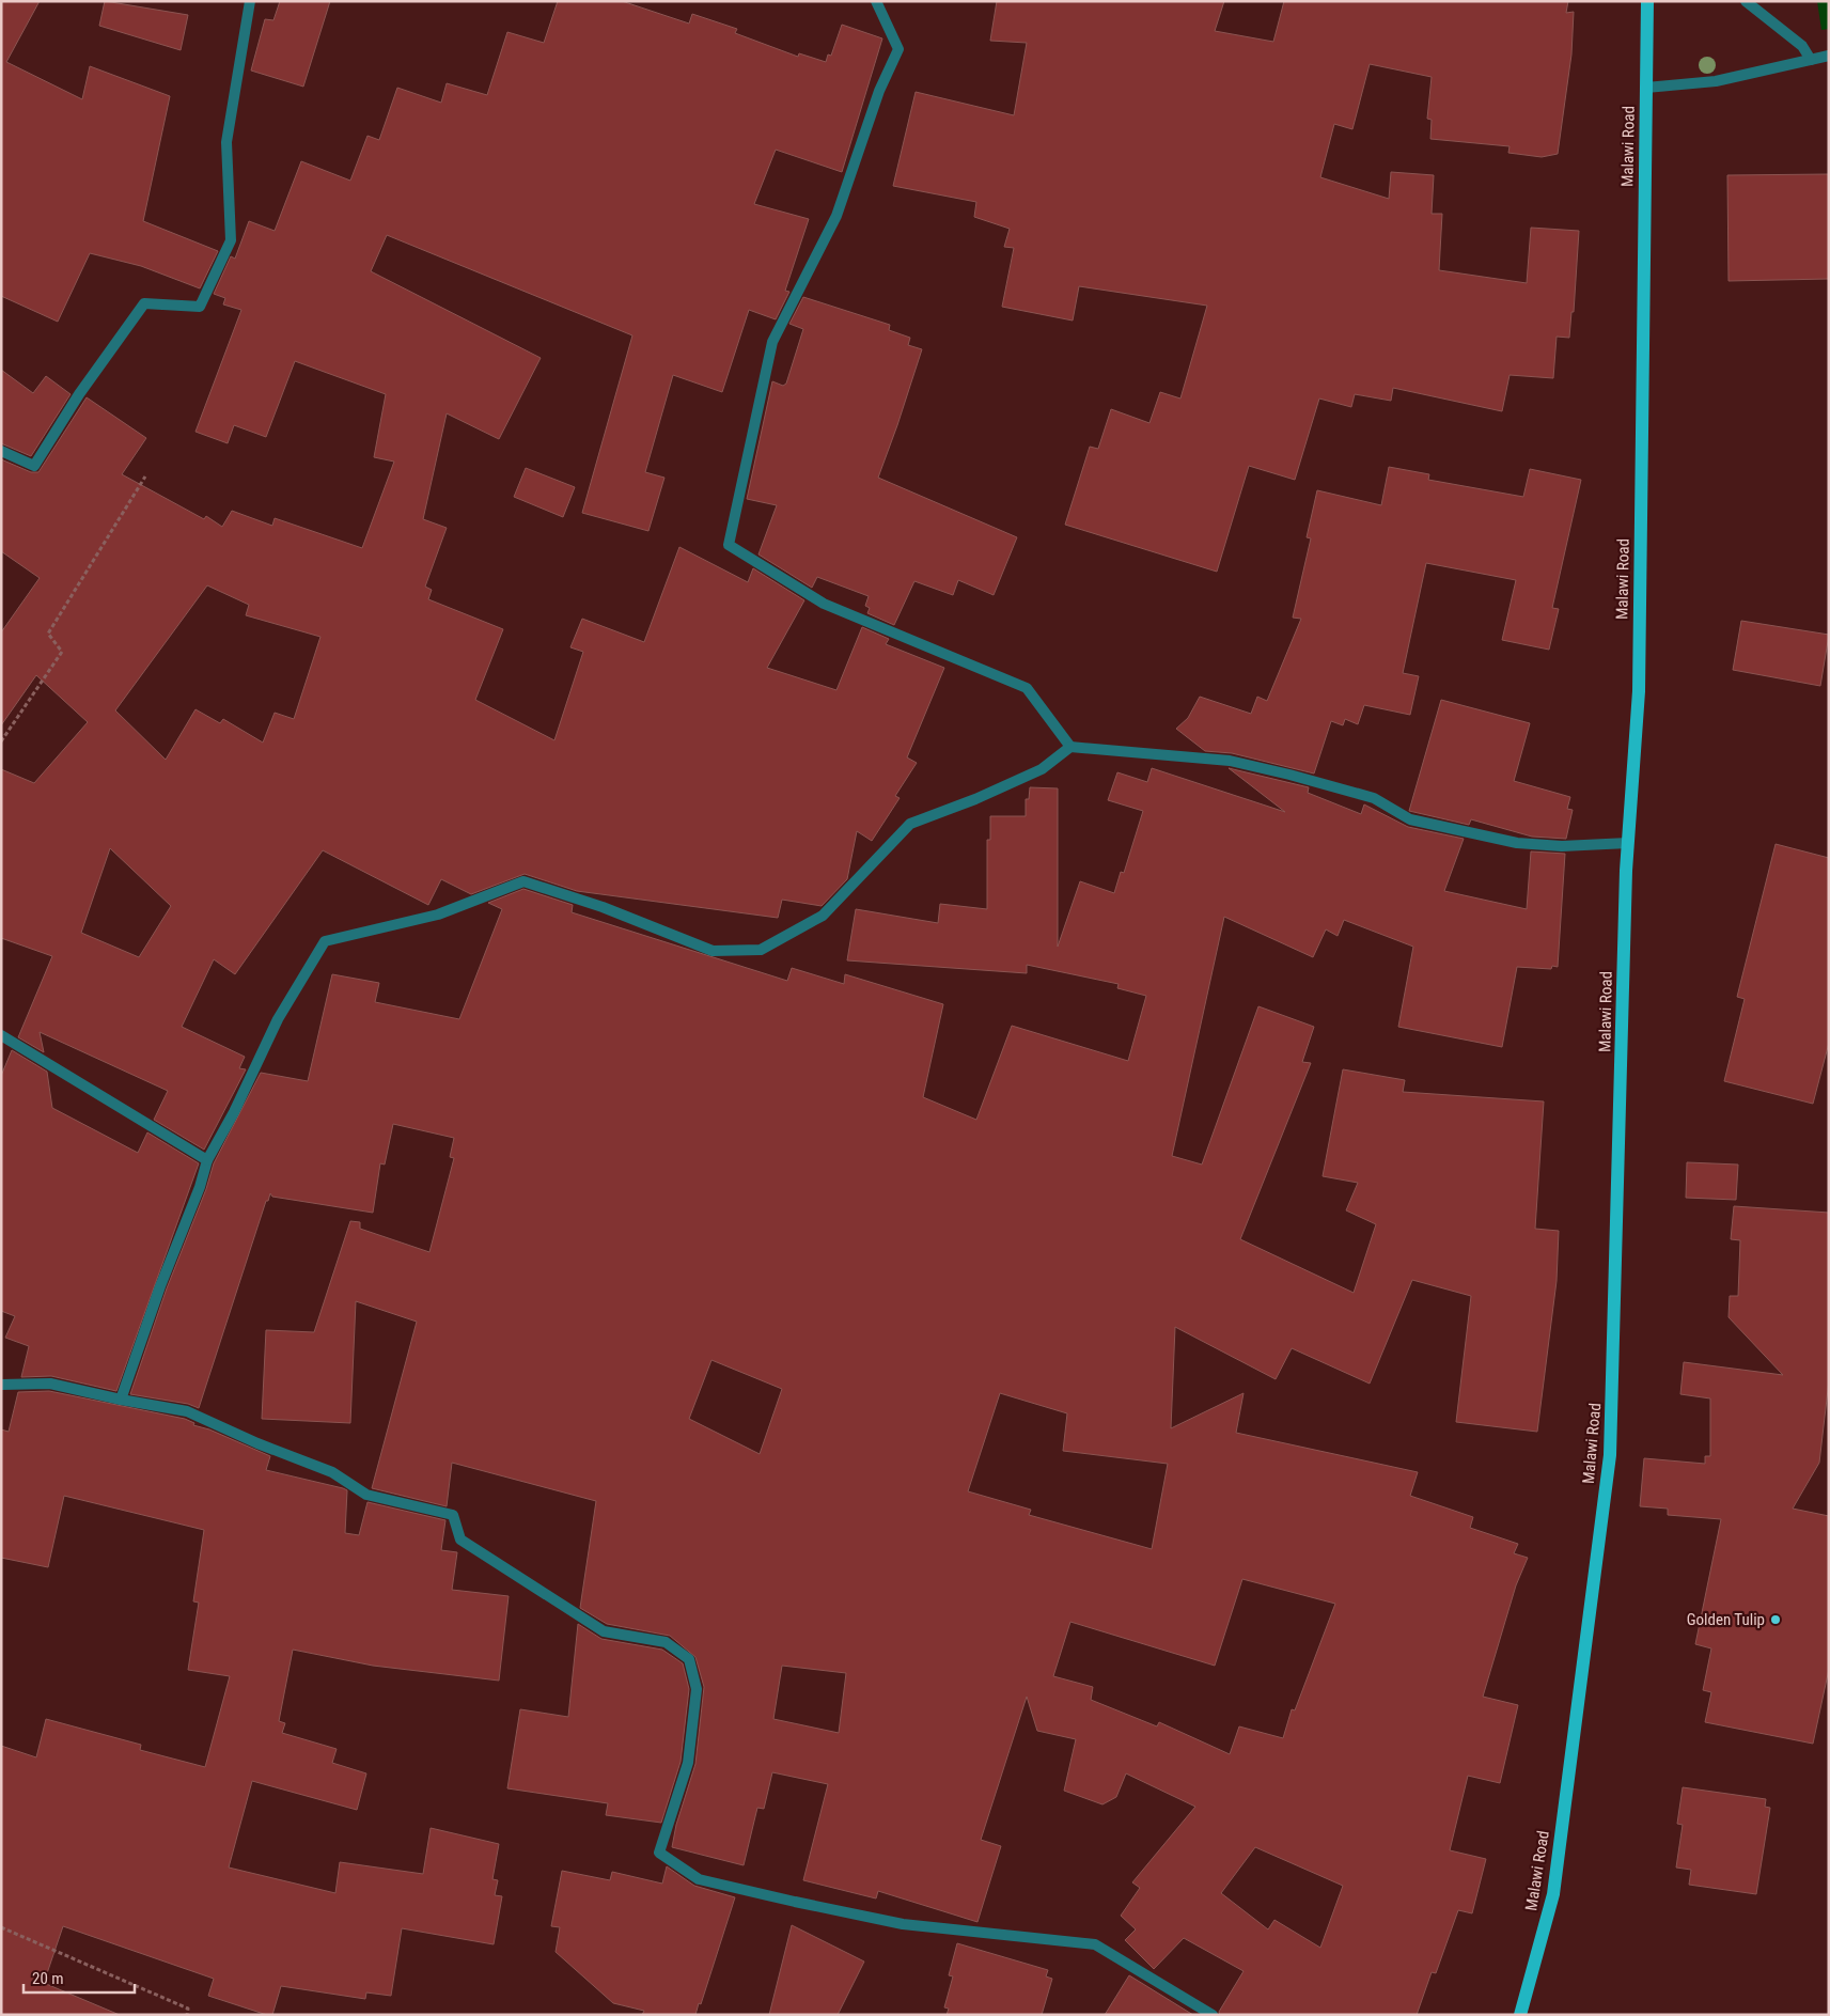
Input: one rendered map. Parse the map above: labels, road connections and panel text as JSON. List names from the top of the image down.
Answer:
{
  "streets": {
    "main road": ["Malawi Road"]
  },
  "places": ["Golden Tulip"],
  "scale_bar": "20 m"
}
